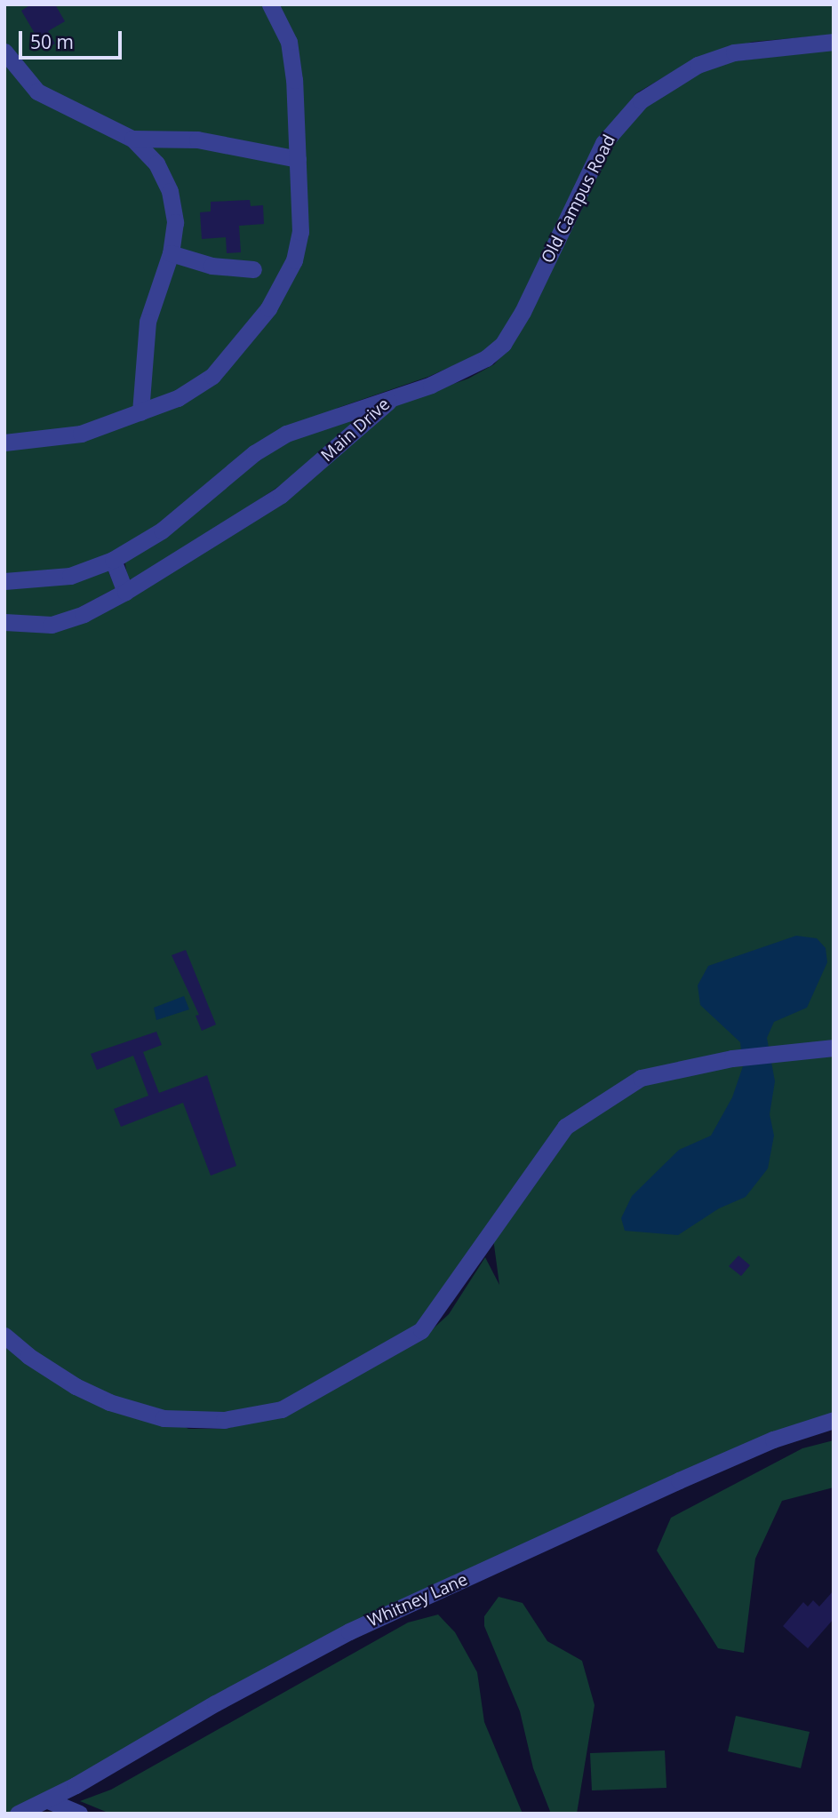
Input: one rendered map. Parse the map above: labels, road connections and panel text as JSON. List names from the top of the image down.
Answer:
{
  "streets": {
    "street": ["Old Campus Road", "Main Drive", "Whitney Lane"]
  },
  "crossings": [
    ["Old Campus Road", "Main Drive"]
  ],
  "scale_bar": "50 m"
}
